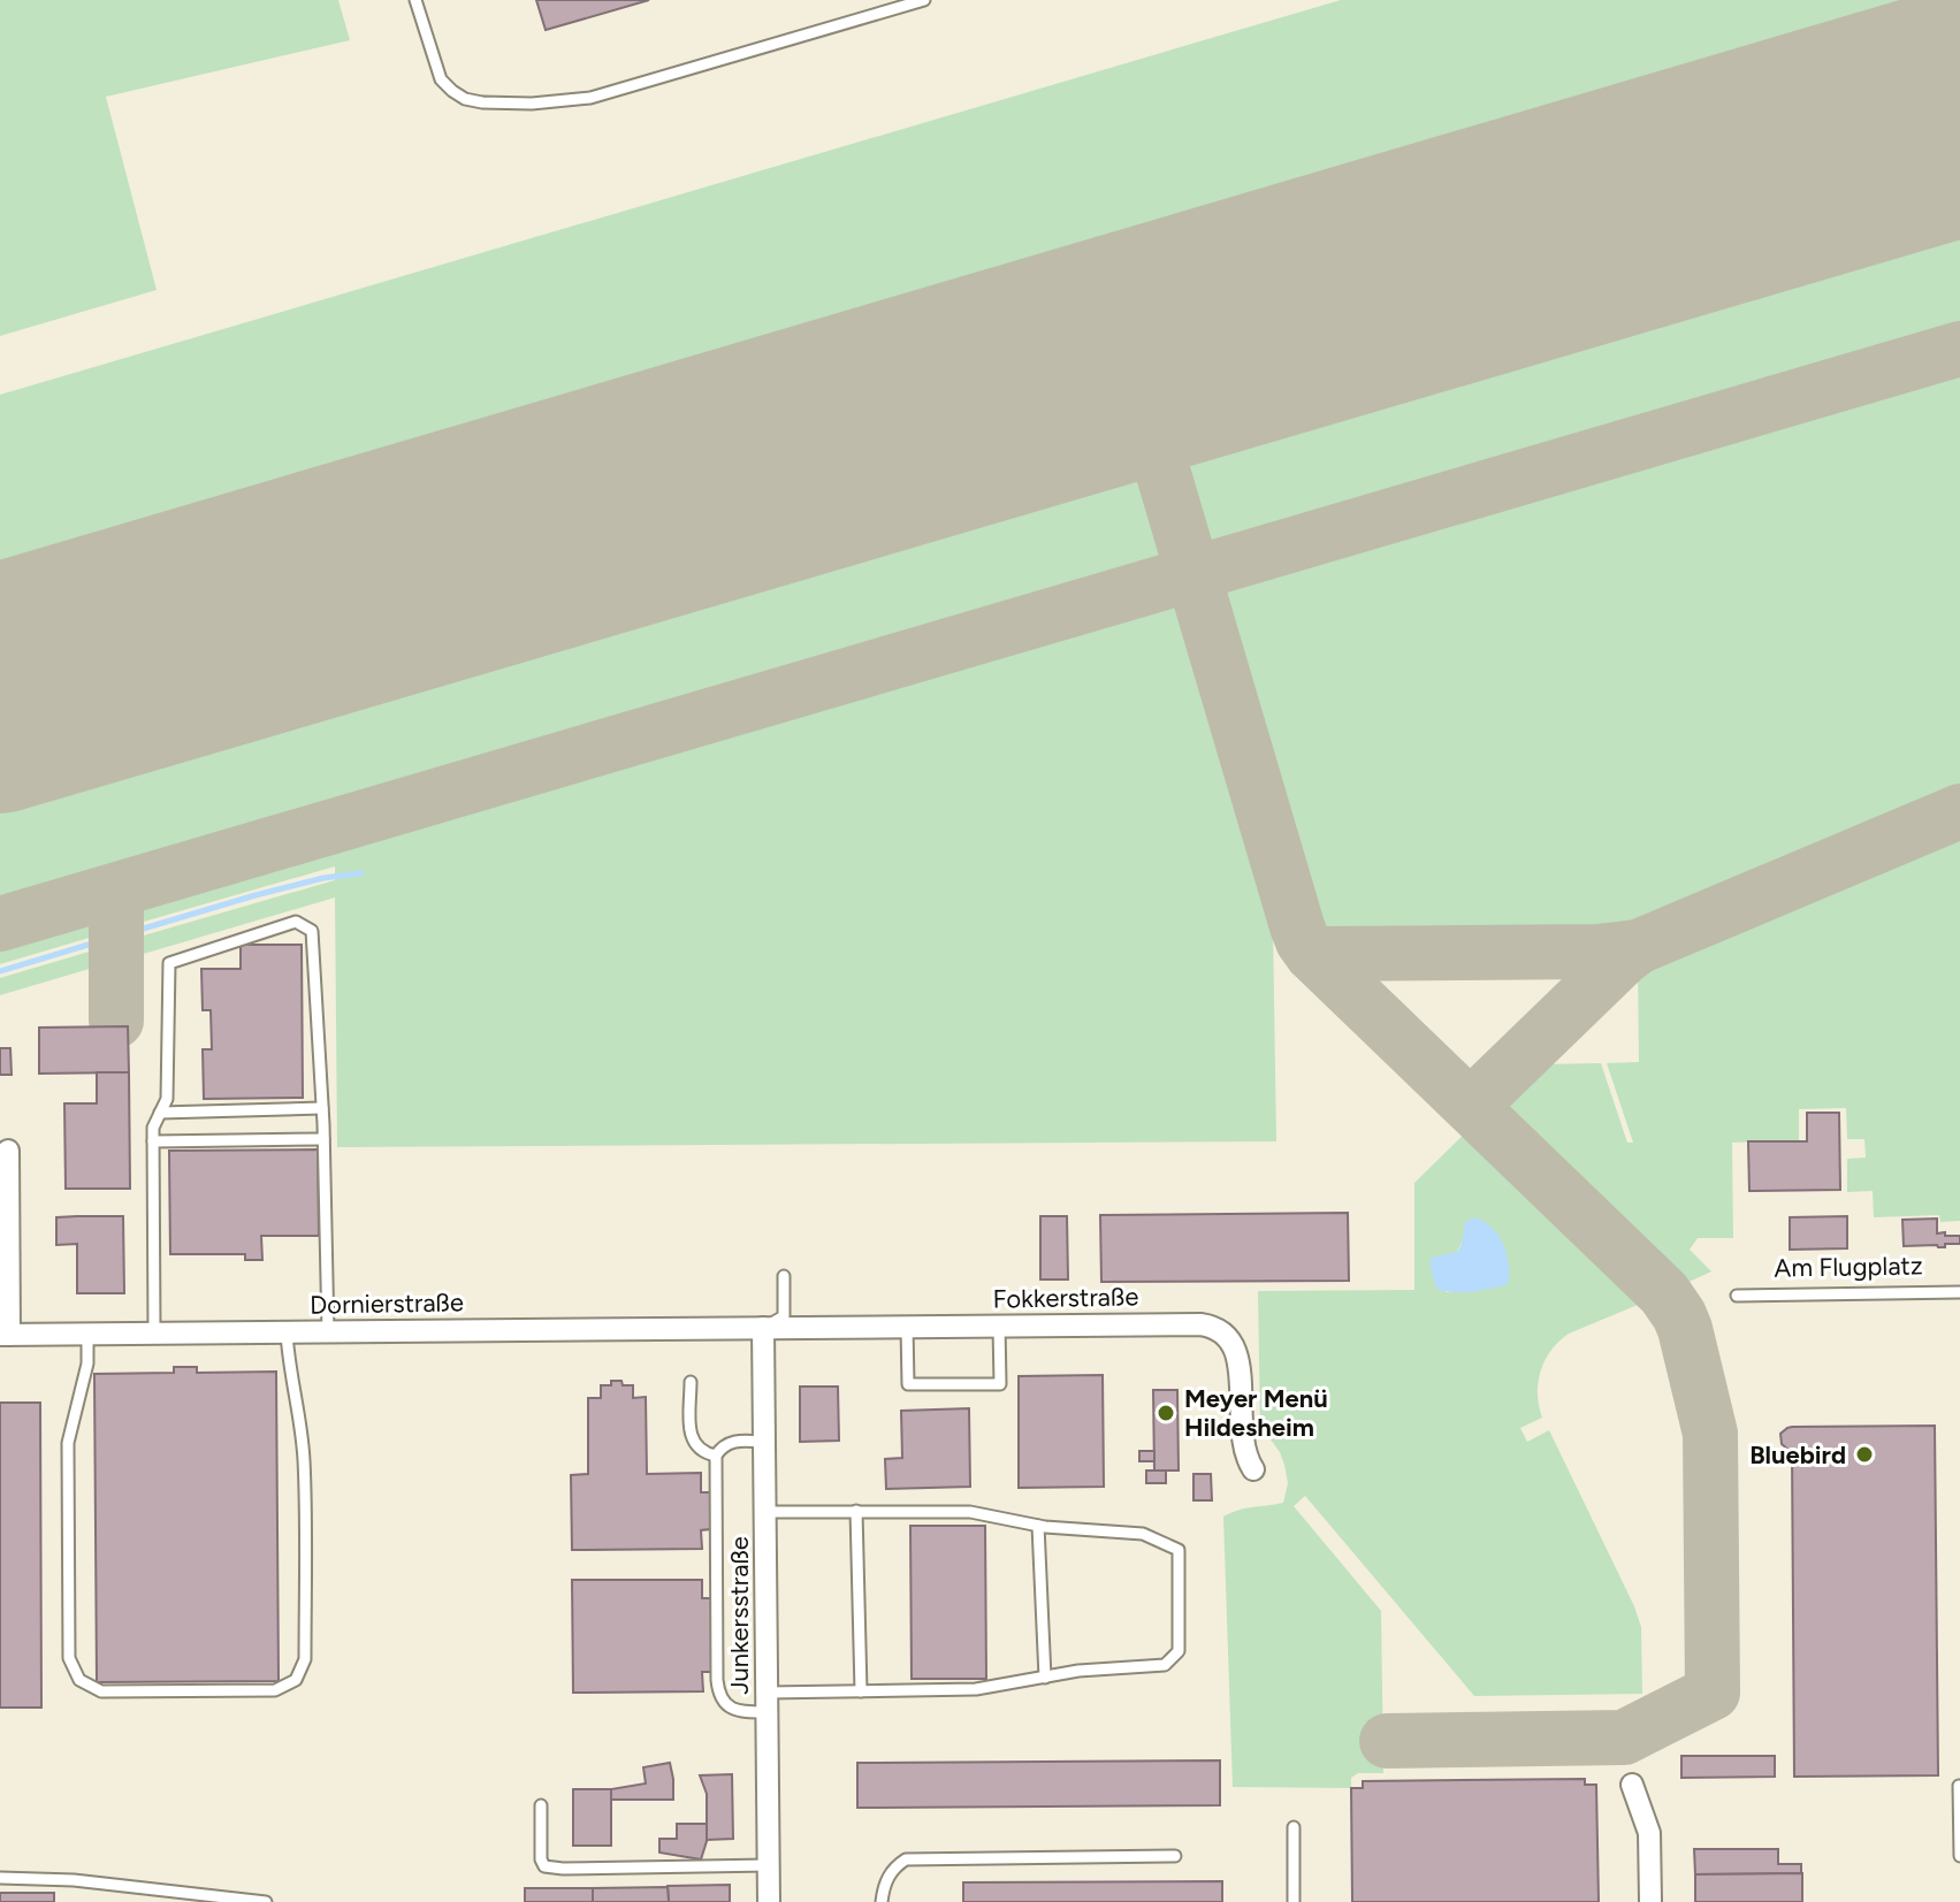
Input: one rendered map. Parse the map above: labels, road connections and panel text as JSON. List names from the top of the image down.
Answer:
{
  "streets": {
    "street": ["Fokkerstraße", "Dornierstraße", "Junkersstraße"],
    "lane": ["Am Flugplatz"]
  },
  "crossings": [
    ["Fokkerstraße", "Dornierstraße"],
    ["Fokkerstraße", "Junkersstraße"],
    ["Dornierstraße", "Junkersstraße"]
  ],
  "places": ["Meyer Menü Hildesheim", "Bluebird"]
}
